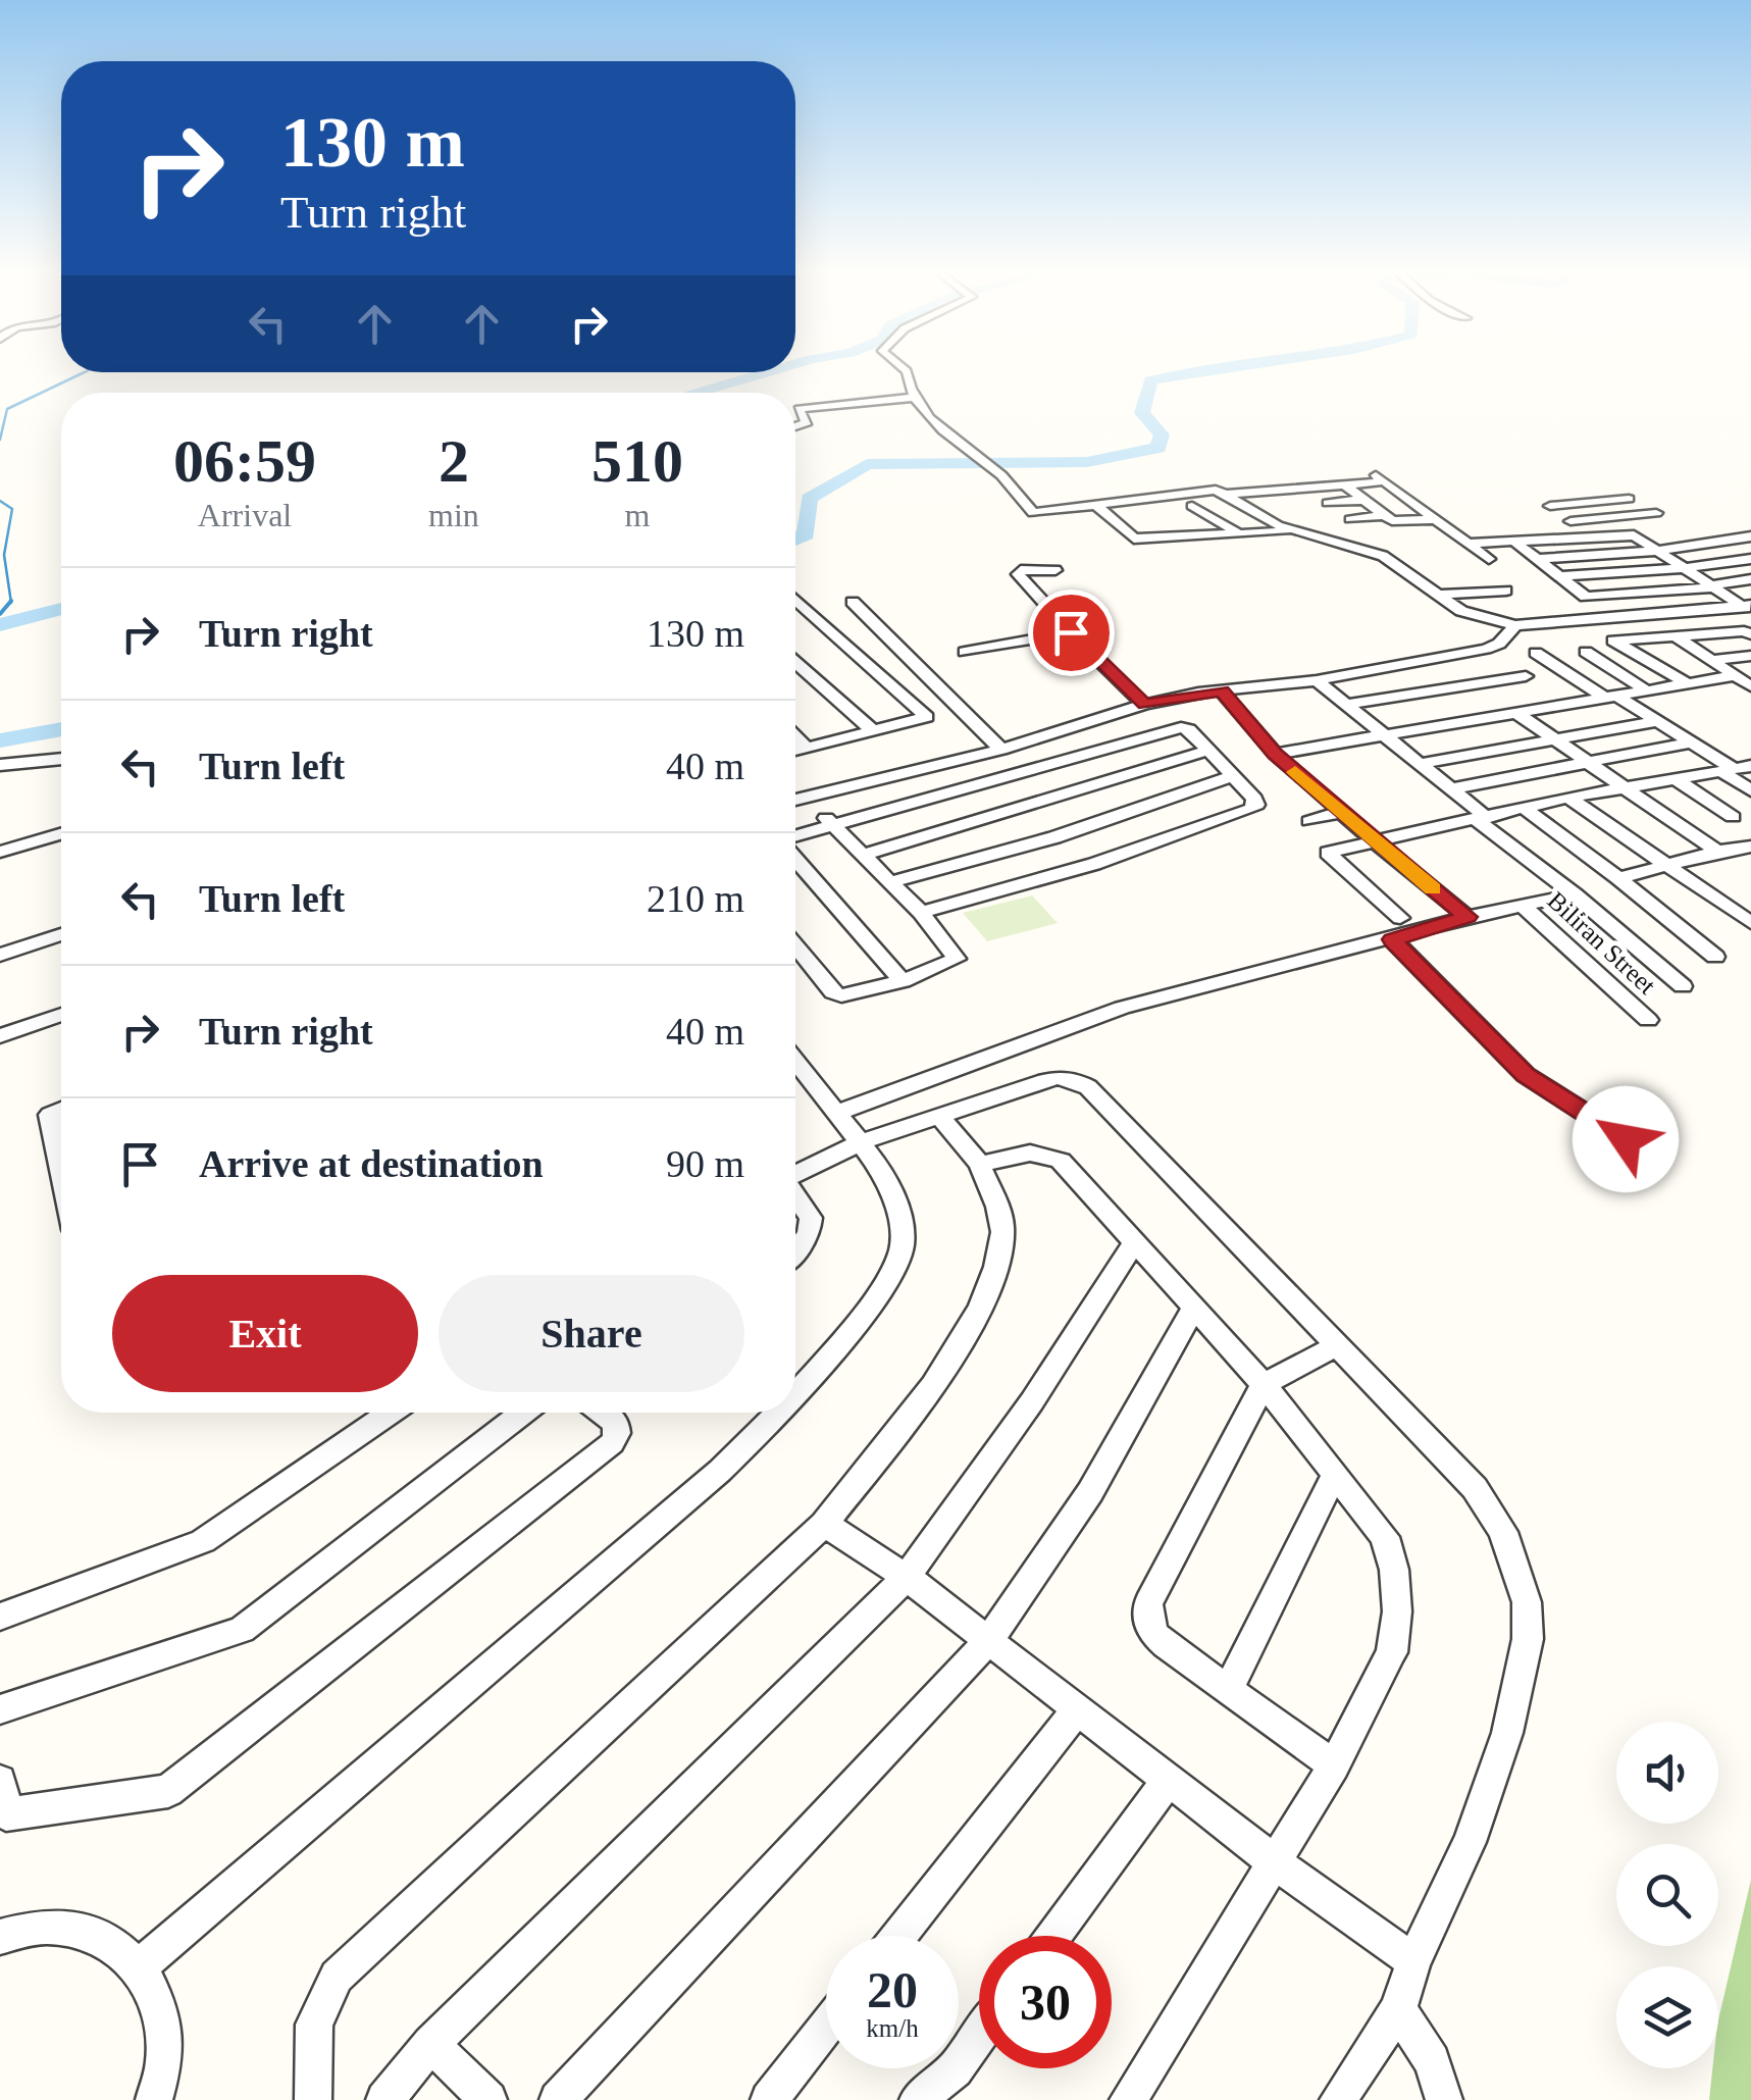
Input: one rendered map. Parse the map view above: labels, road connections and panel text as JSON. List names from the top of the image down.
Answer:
{
  "streets": {
    "street": ["Biliran Street"]
  },
  "page": {
    "turn": ["130 m", "Turn right"],
    "eta": [
      "06:59",
      "Arrival",
      "2",
      "min",
      "510",
      "m"
    ],
    "list": [
      {
        "name": "Turn right",
        "value": "130 m"
      },
      {
        "name": "Turn left",
        "value": "40 m"
      },
      {
        "name": "Turn left",
        "value": "210 m"
      },
      {
        "name": "Turn right",
        "value": "40 m"
      },
      {
        "name": "Arrive at destination",
        "value": "90 m"
      }
    ],
    "buttons": ["Exit", "Share"],
    "speed": "20 km/h",
    "limit": "30"
  }
}
